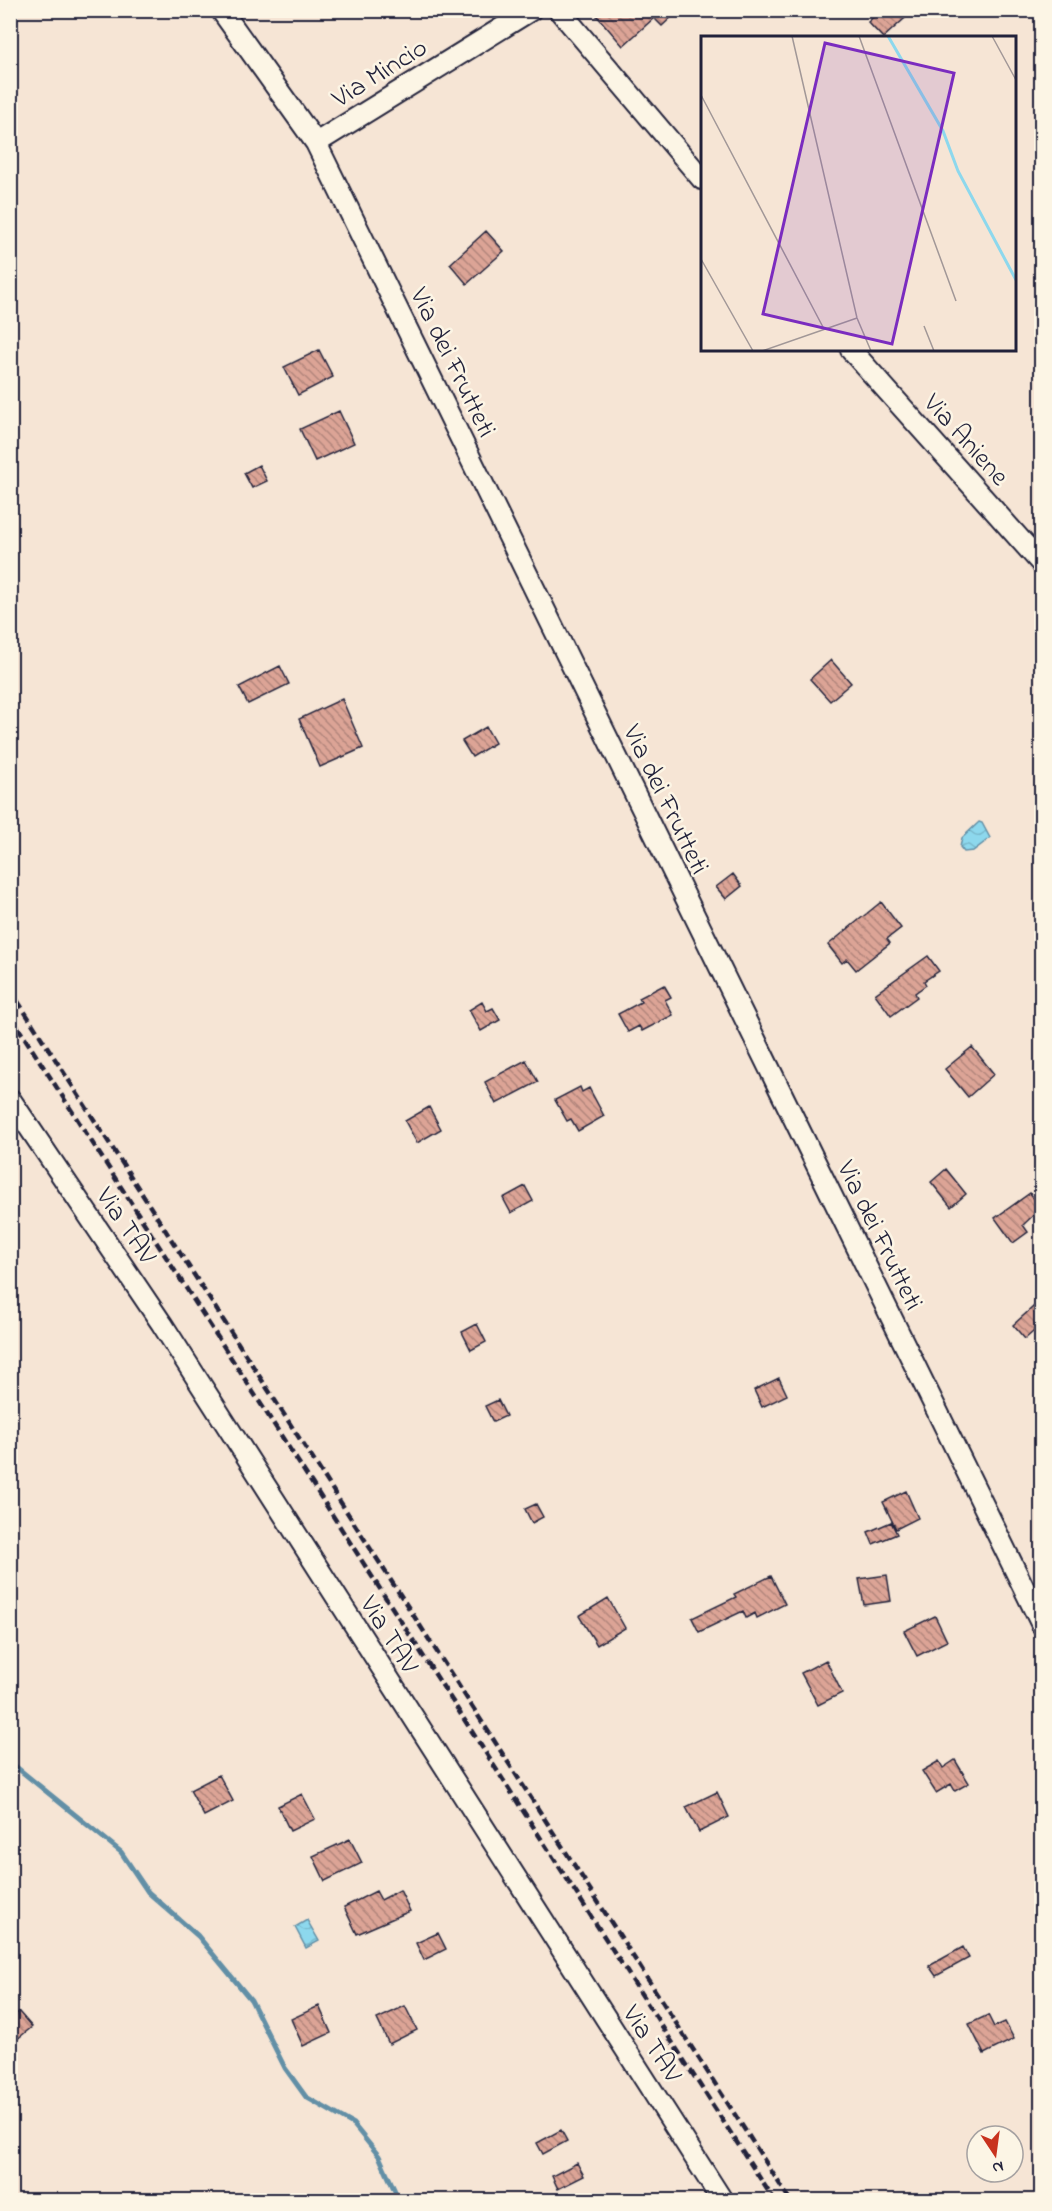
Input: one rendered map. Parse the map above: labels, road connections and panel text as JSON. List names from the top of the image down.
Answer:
{
  "streets": {
    "street": [
      "Via Mincio",
      "Via dei Frutteti",
      "Via Aniene",
      "Via TAV"
    ]
  },
  "crossings": [
    ["Via Mincio", "Via dei Frutteti"]
  ],
  "north": "bottom"
}
